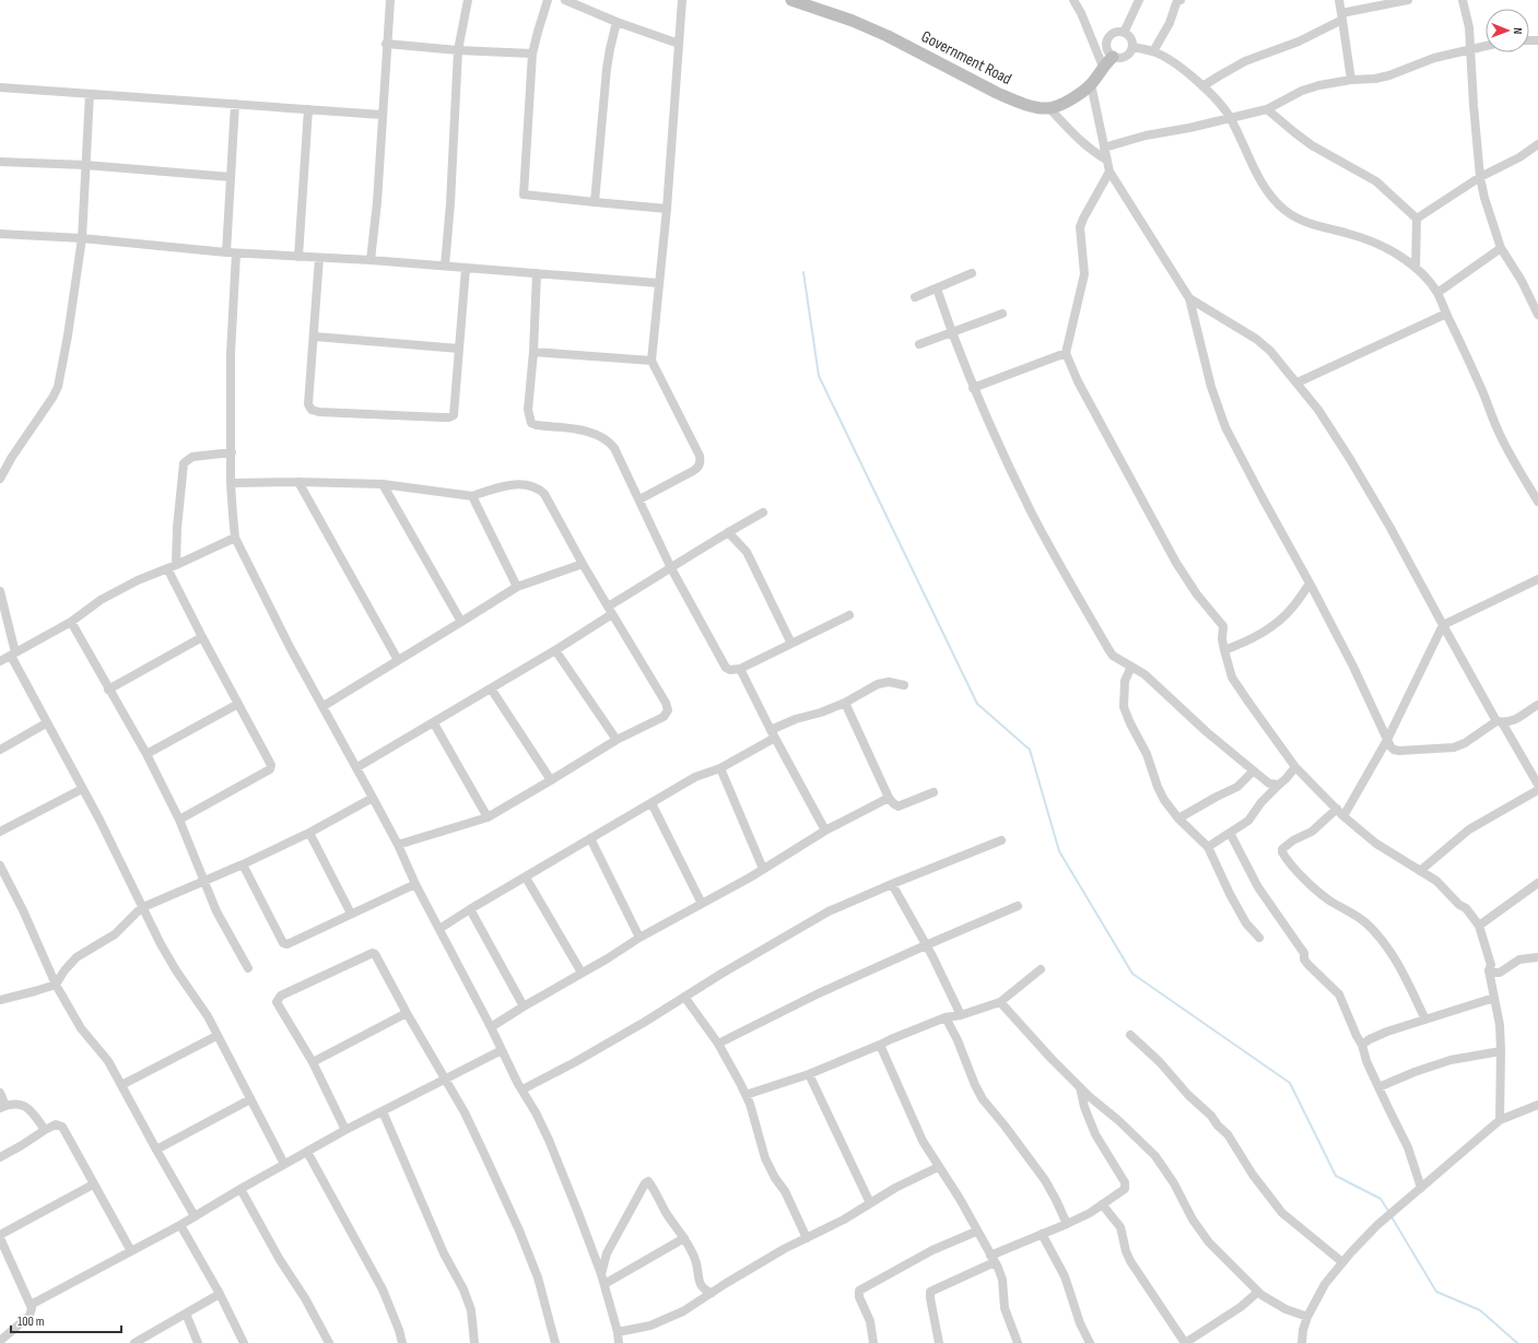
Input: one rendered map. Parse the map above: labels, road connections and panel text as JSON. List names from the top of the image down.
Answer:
{
  "streets": {
    "street": ["Government Road"]
  },
  "scale_bar": "100 m",
  "north": "right"
}
